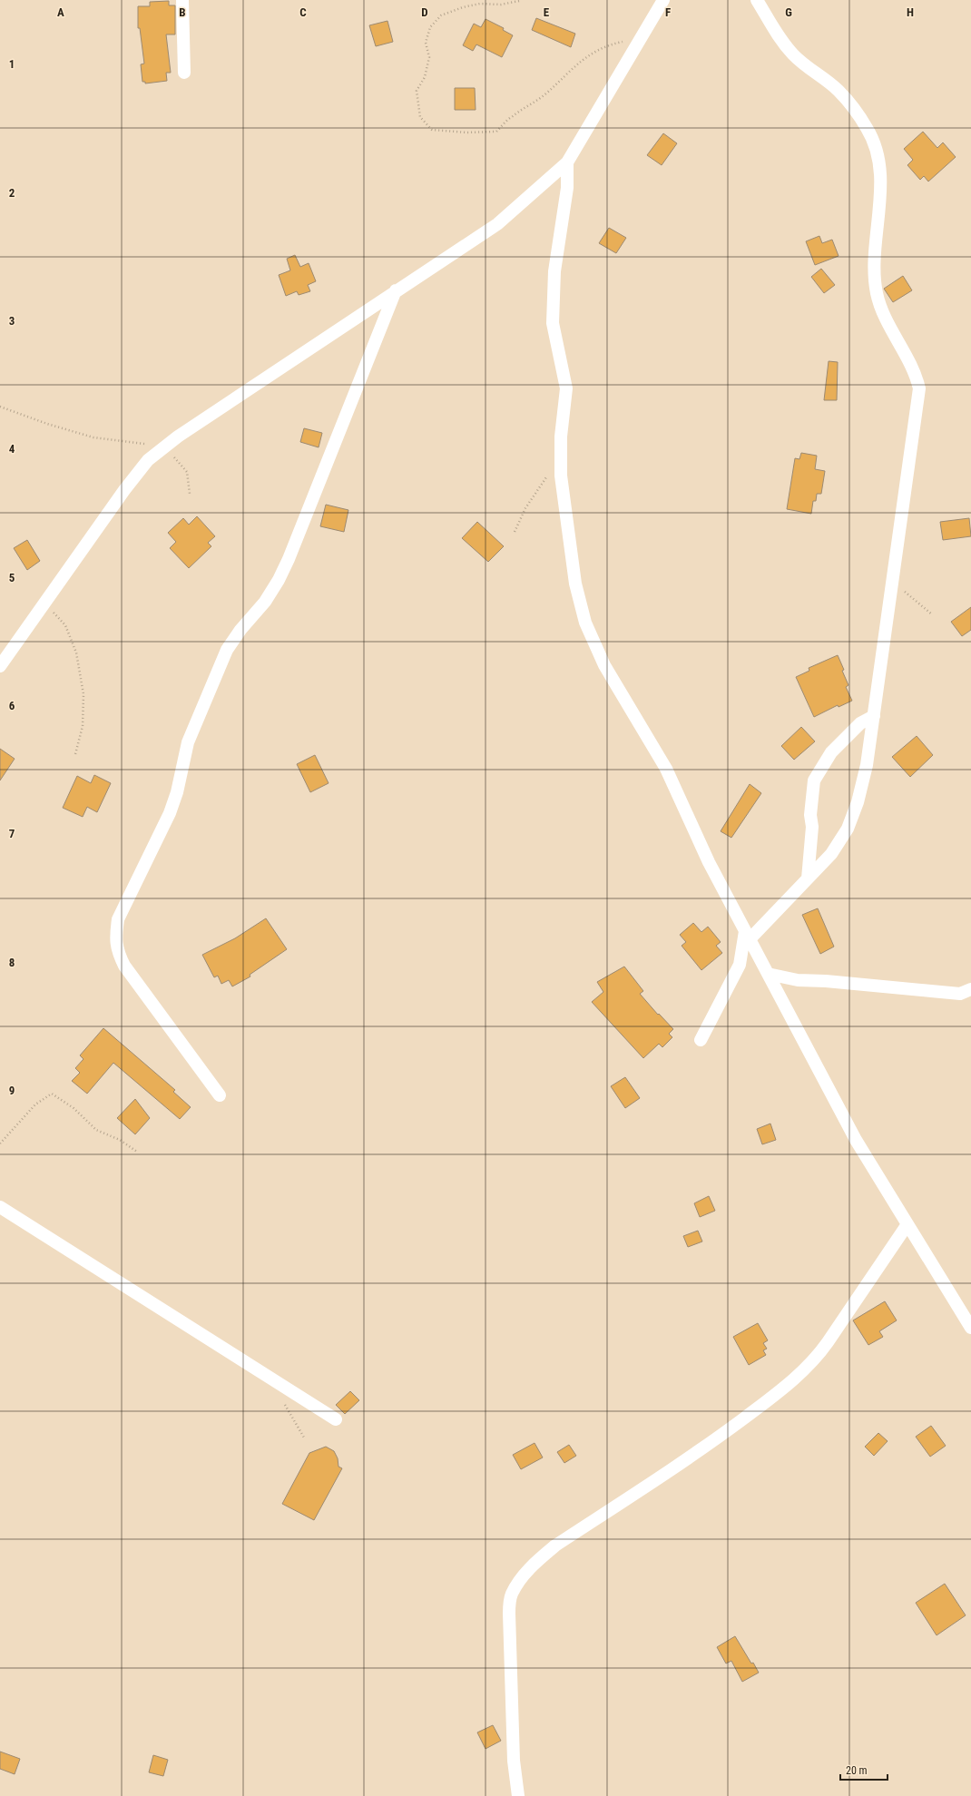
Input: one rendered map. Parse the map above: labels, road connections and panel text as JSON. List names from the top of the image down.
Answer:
{
  "scale_bar": "20 m",
  "grid": {
    "columns": [
      "A",
      "B",
      "C",
      "D",
      "E",
      "F",
      "G",
      "H"
    ],
    "rows": [
      "1",
      "2",
      "3",
      "4",
      "5",
      "6",
      "7",
      "8",
      "9"
    ]
  }
}
